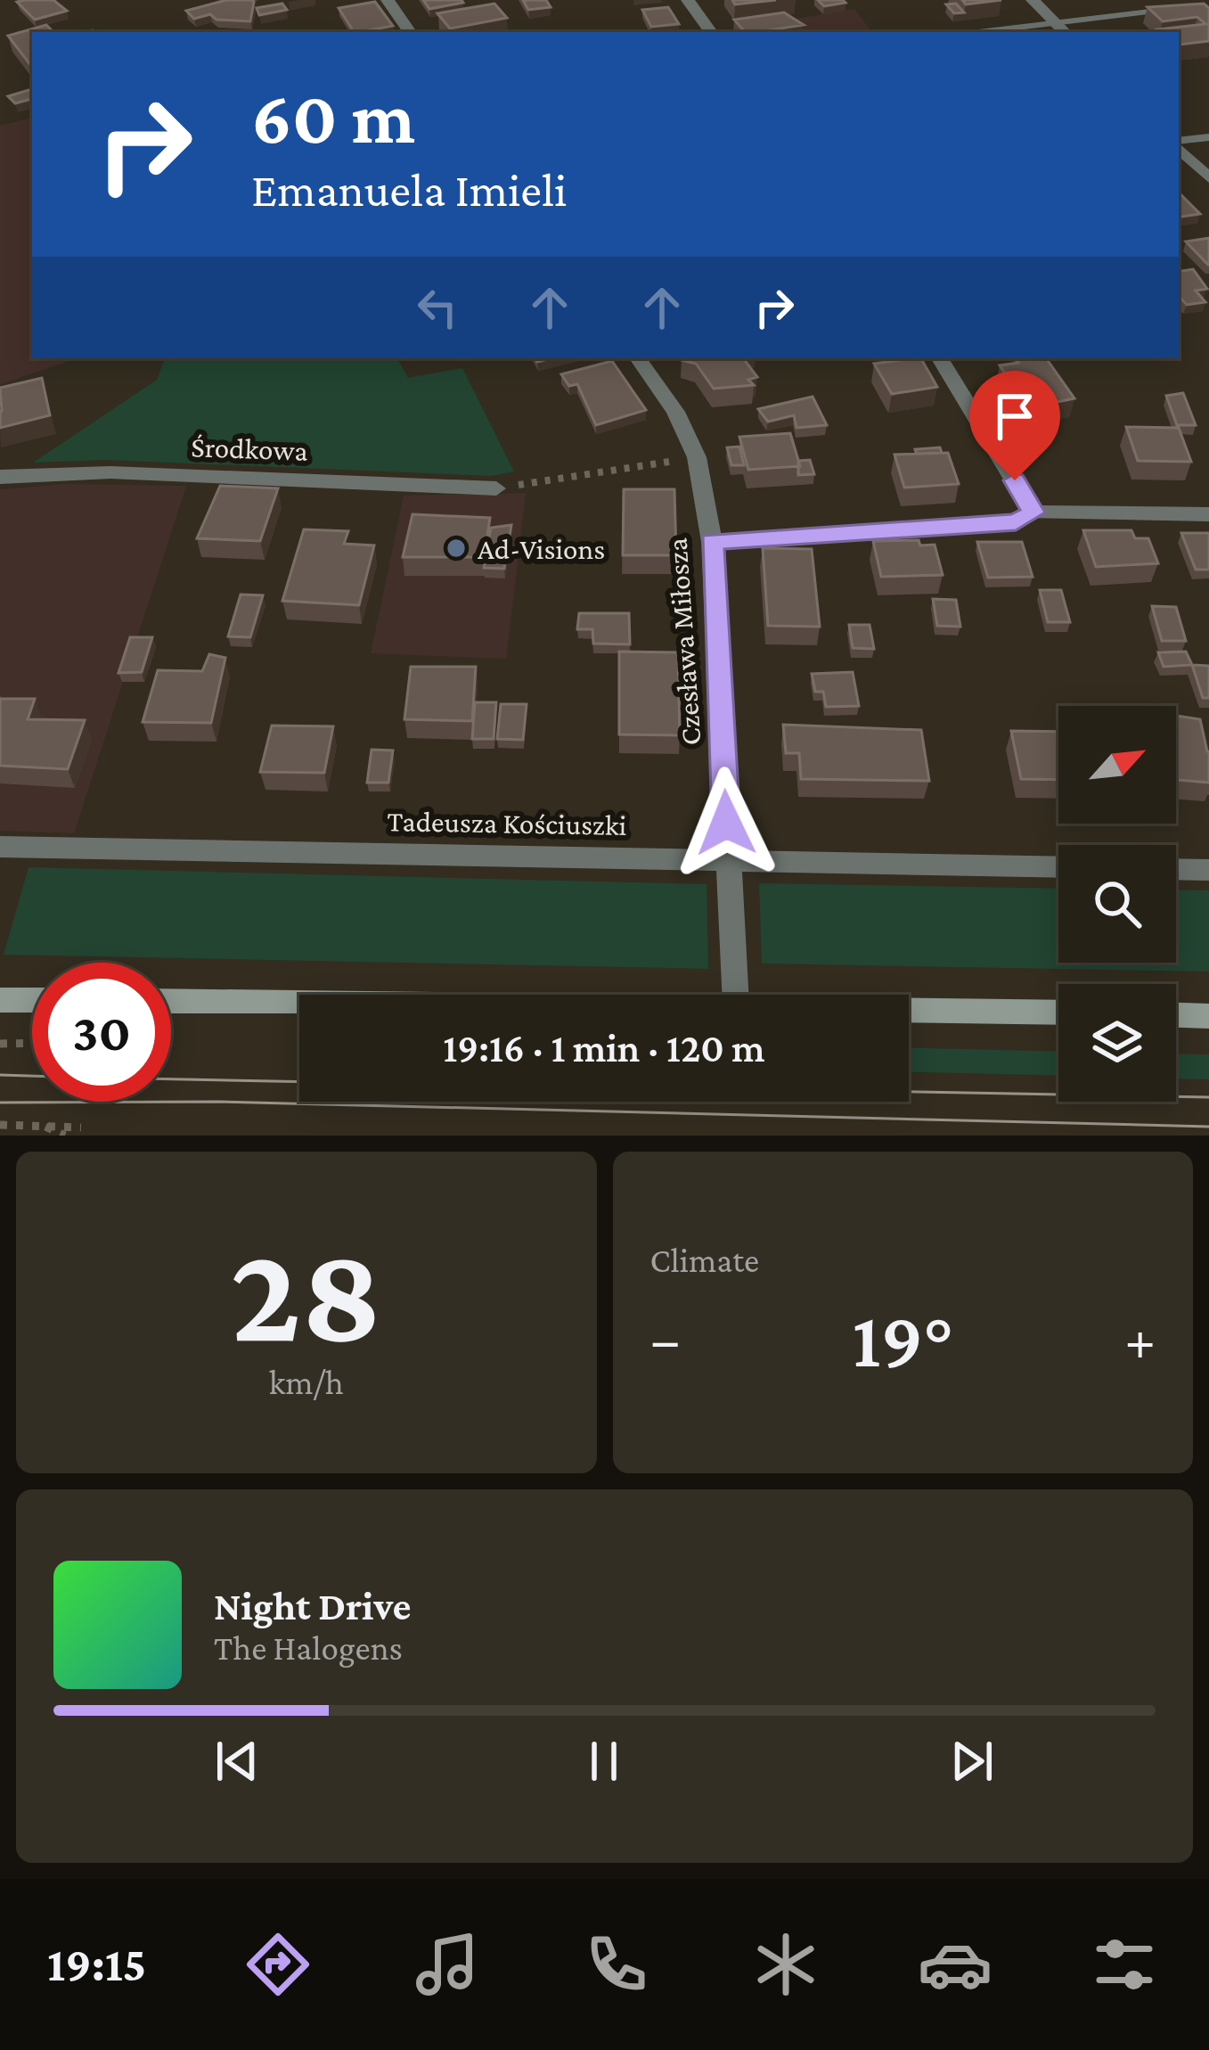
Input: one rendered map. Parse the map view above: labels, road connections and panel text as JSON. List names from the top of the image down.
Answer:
{
  "streets": {
    "street": ["Środkowa", "Czesława Miłosza", "Tadeusza Kościuszki"]
  },
  "crossings": [
    ["Czesława Miłosza", "Tadeusza Kościuszki"]
  ],
  "places": ["Ad-Visions"],
  "north": "top right",
  "page": {
    "turn": ["60 m", "Emanuela Imieli"],
    "limit": "30",
    "trip": "19:16 · 1 min · 120 m",
    "tile": [
      ["28", "km/h"],
      "Climate"
    ],
    "heat": ["−", "19°", "+"],
    "song": ["Night Drive", "The Halogens"],
    "tabs": "19:15"
  }
}
